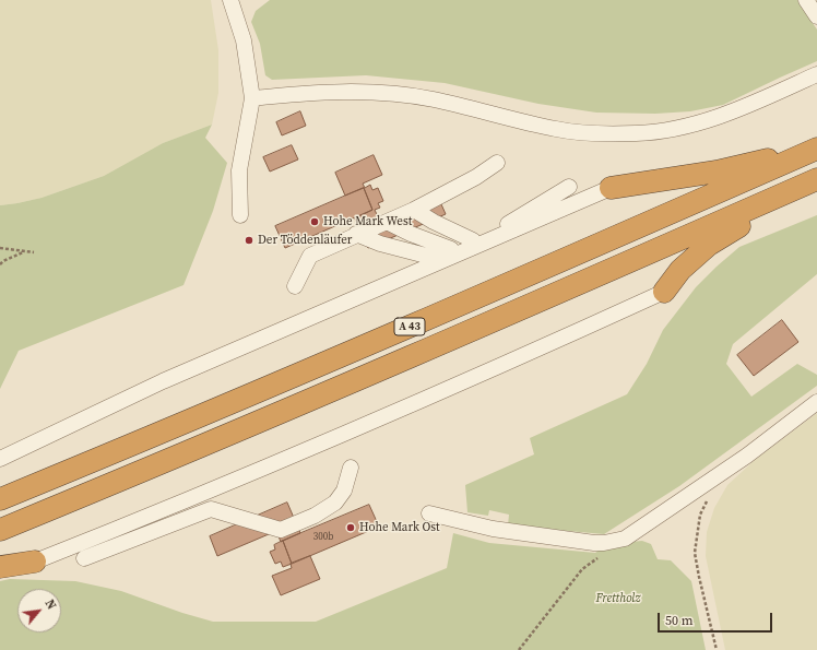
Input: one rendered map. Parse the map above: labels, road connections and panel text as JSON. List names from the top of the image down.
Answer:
{
  "streets": {
    "highway": ["A 43"]
  },
  "parks": ["Frettholz"],
  "places": ["Hohe Mark West", "Der Töddenläufer", "Hohe Mark Ost"],
  "house_numbers": ["300b"],
  "scale_bar": "50 m",
  "north": "top right"
}
